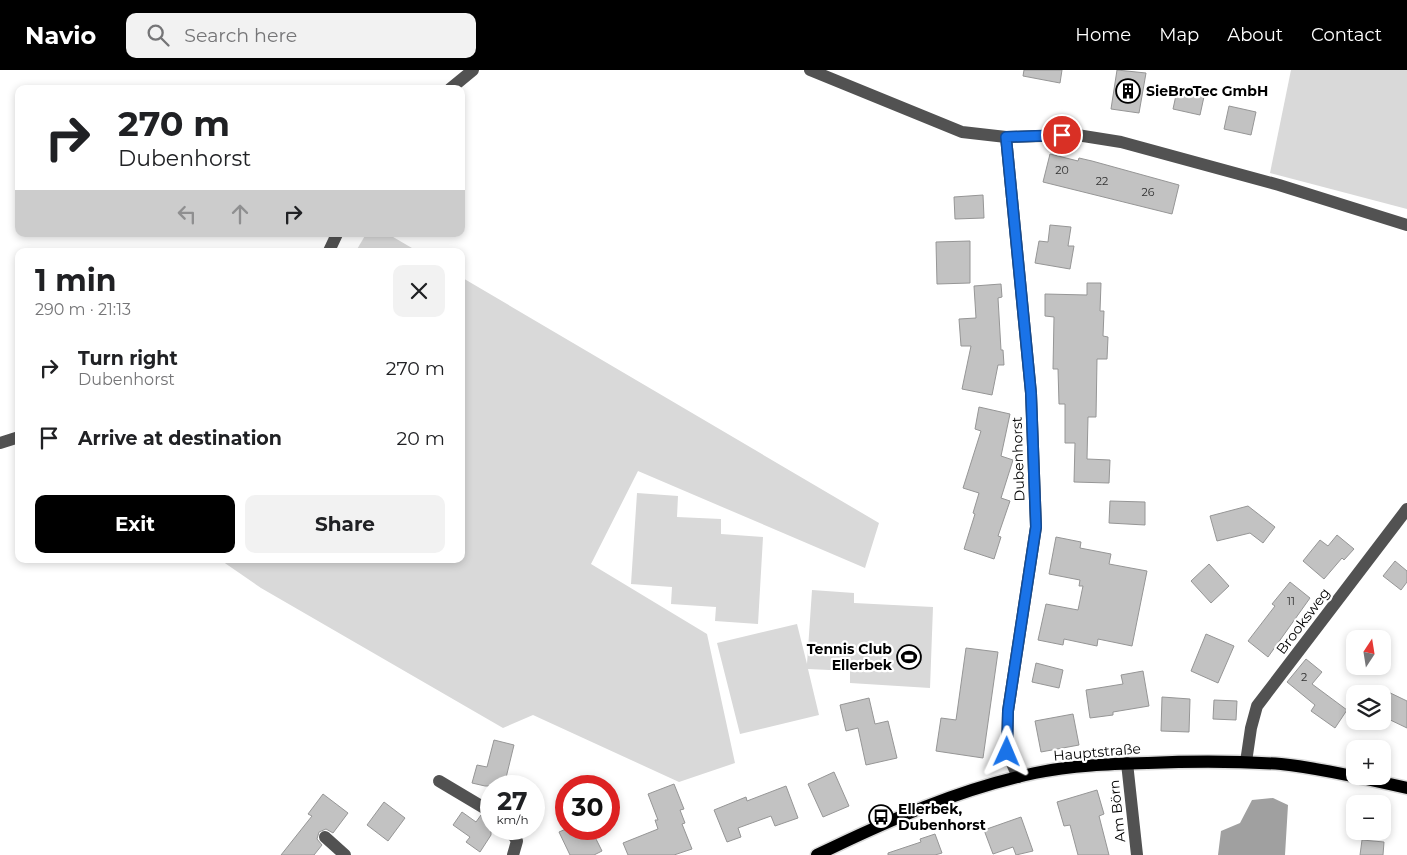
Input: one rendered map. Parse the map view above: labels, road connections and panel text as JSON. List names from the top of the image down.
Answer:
{
  "streets": {
    "main road": ["Hauptstraße"],
    "street": ["Dubenhorst", "Brooksweg", "Am Börn"]
  },
  "crossings": [
    ["Dubenhorst", "Hauptstraße"],
    ["Brooksweg", "Hauptstraße"],
    ["Hauptstraße", "Am Börn"]
  ],
  "places": {
    "building": ["SieBroTec GmbH"],
    "sports": ["Tennis Club Ellerbek"],
    "bus stop": ["Ellerbek, Dubenhorst"]
  },
  "house_numbers": [
    "20",
    "22",
    "26",
    "11",
    "2"
  ],
  "north": "top",
  "page": {
    "header": "Navio",
    "search": "Search here",
    "nav": [
      "Home",
      "Map",
      "About",
      "Contact"
    ],
    "turn": ["270 m", "Dubenhorst"],
    "heading": ["1 min", "290 m · 21:13"],
    "list": [
      {
        "name": "Turn right",
        "note": "Dubenhorst",
        "value": "270 m"
      },
      {
        "name": "Arrive at destination",
        "value": "20 m"
      }
    ],
    "buttons": ["Exit", "Share"],
    "map_buttons": ["+", "−"],
    "speed": "27 km/h",
    "limit": "30"
  }
}
